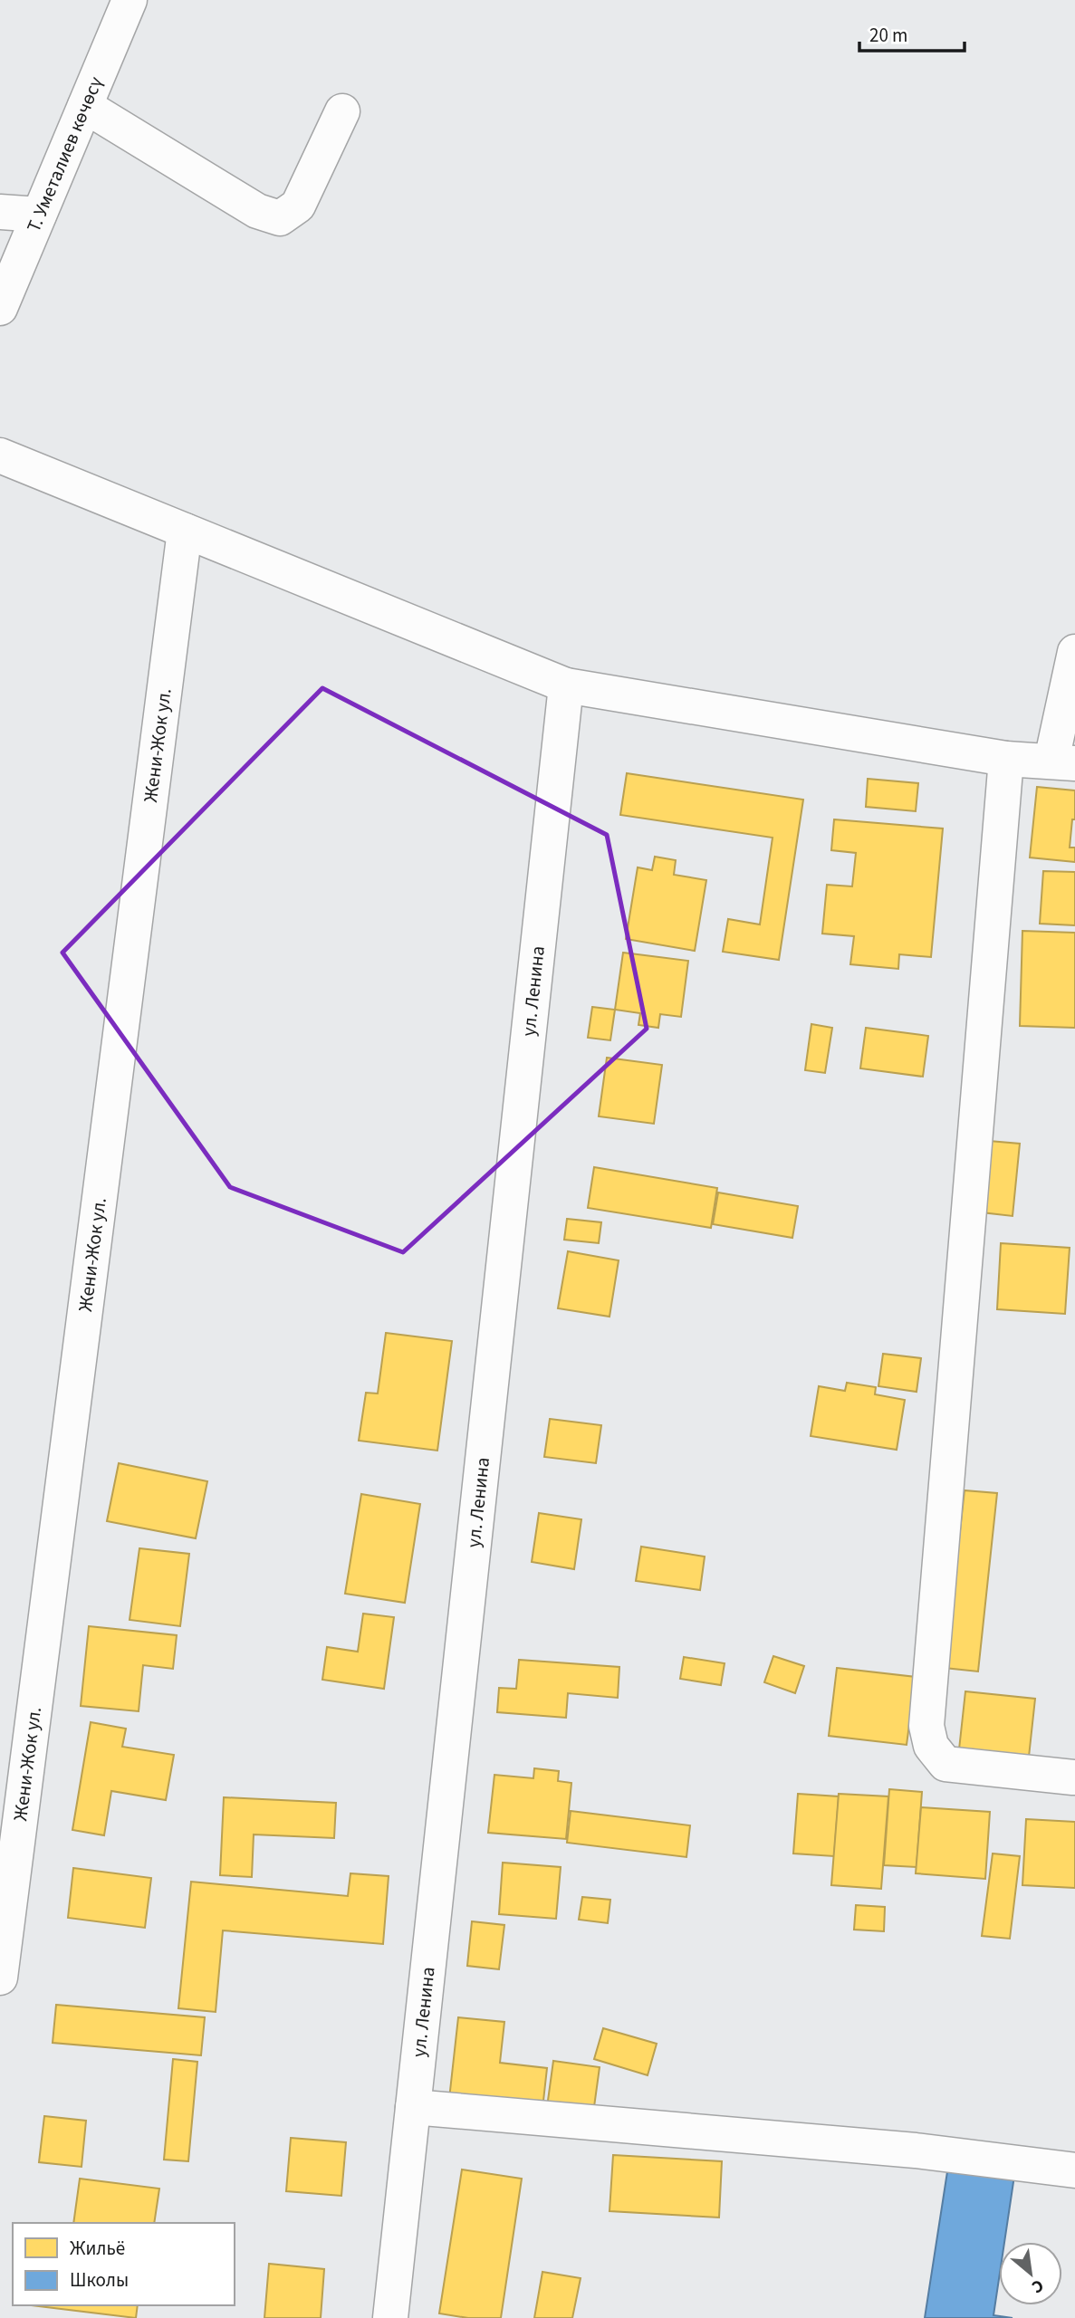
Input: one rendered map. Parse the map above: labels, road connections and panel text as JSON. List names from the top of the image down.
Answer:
{
  "streets": {
    "street": ["Т. Уметалиев көчөсү", "Жени-Жок ул.", "ул. Ленина"]
  },
  "legend": ["Жильё", "Школы"],
  "scale_bar": "20 m",
  "north": "bottom right"
}
